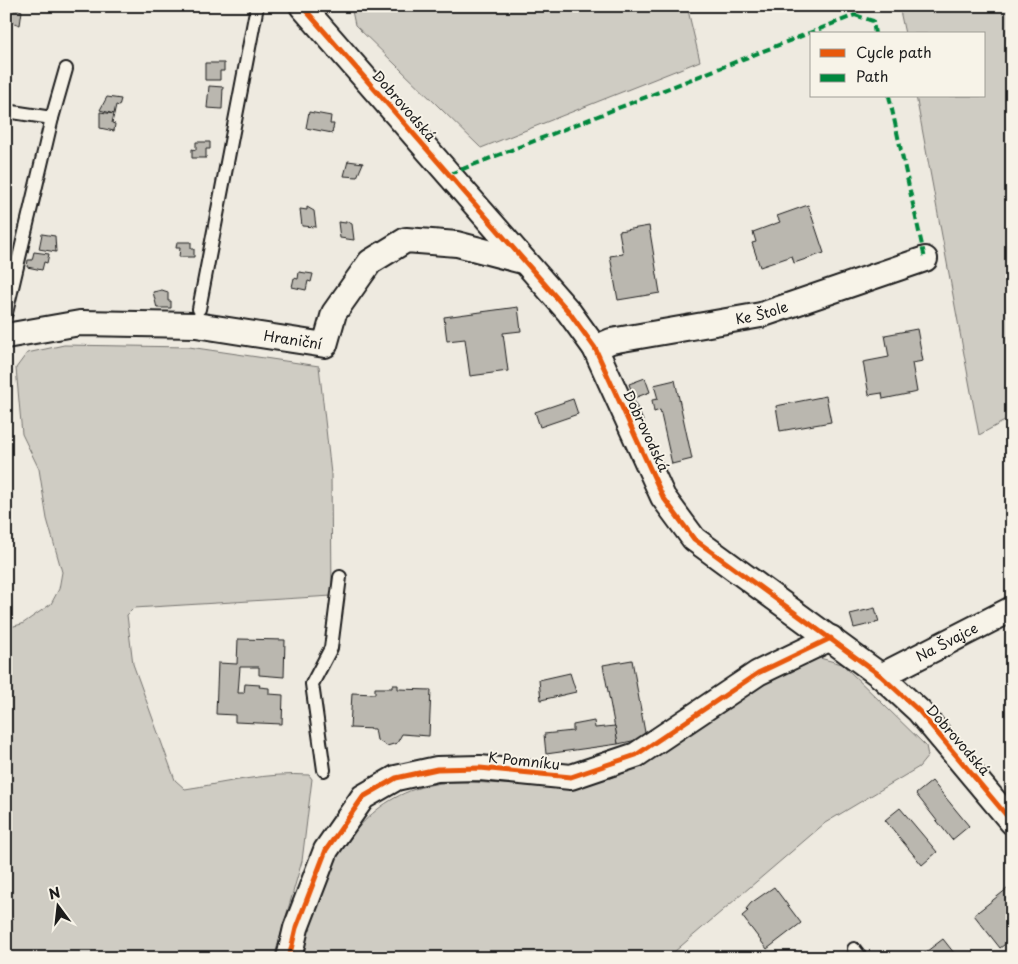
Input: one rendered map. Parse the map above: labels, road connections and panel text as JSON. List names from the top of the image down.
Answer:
{
  "streets": {
    "street": [
      "Dobrovodská",
      "Ke Štole",
      "Hraniční",
      "Na Švajce",
      "K Pomníku"
    ]
  },
  "crossings": [
    ["Dobrovodská", "Ke Štole"],
    ["Dobrovodská", "Hraniční"],
    ["Dobrovodská", "Na Švajce"],
    ["Dobrovodská", "K Pomníku"]
  ],
  "legend": ["Cycle path", "Path"],
  "north": "top"
}
